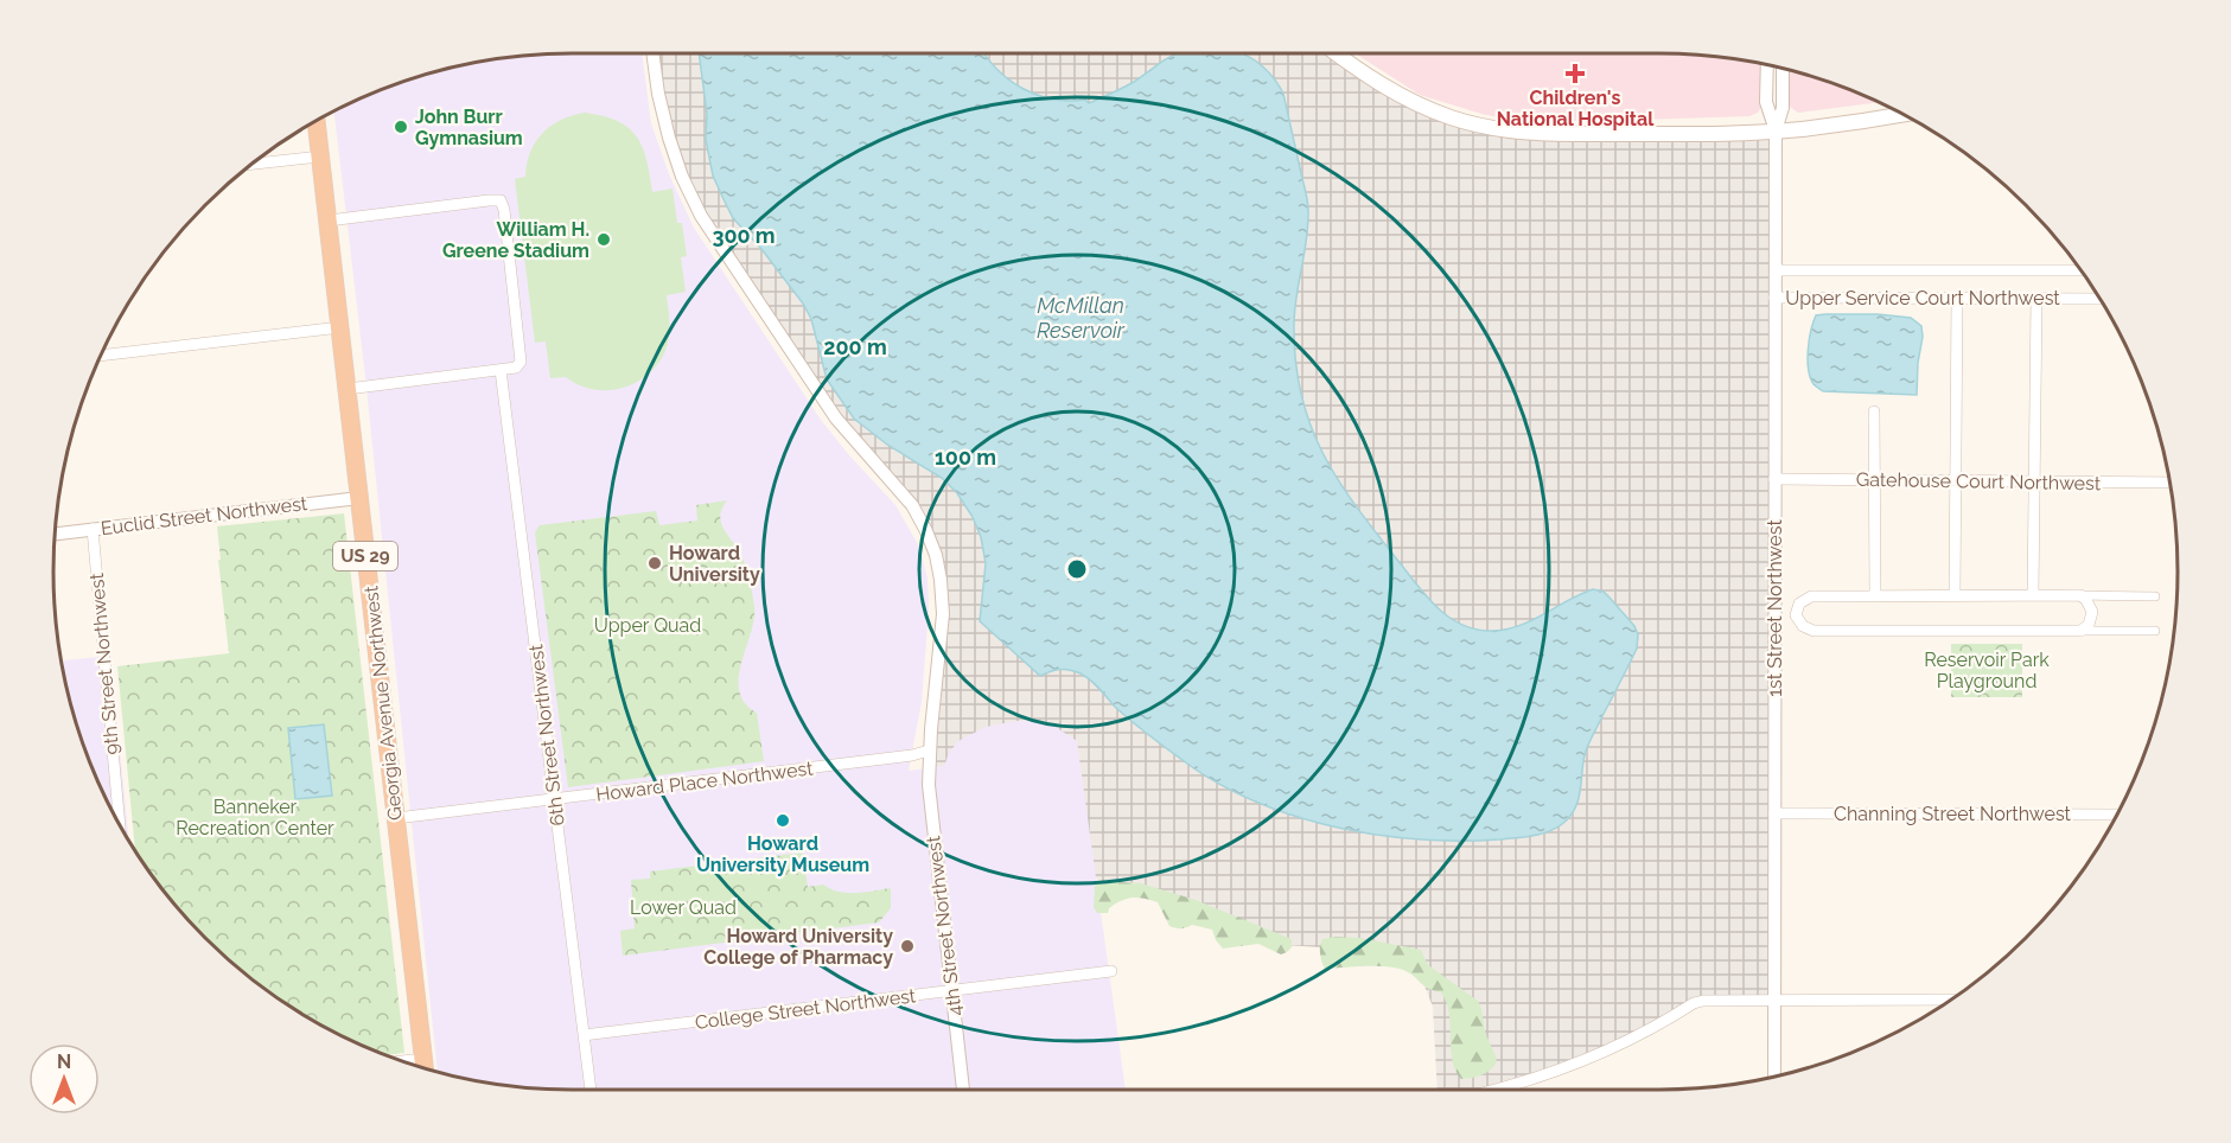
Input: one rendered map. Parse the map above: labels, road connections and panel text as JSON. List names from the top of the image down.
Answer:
{
  "streets": {
    "highway": ["US 29", "Georgia Avenue Northwest"],
    "street": [
      "Upper Service Court Northwest",
      "Gatehouse Court Northwest",
      "Euclid Street Northwest",
      "1st Street Northwest",
      "9th Street Northwest",
      "6th Street Northwest",
      "Howard Place Northwest",
      "Channing Street Northwest",
      "4th Street Northwest",
      "College Street Northwest"
    ]
  },
  "crossings": [
    ["Upper Service Court Northwest", "1st Street Northwest"],
    ["Gatehouse Court Northwest", "1st Street Northwest"],
    ["Euclid Street Northwest", "9th Street Northwest"],
    ["Euclid Street Northwest", "Georgia Avenue Northwest"],
    ["1st Street Northwest", "Channing Street Northwest"],
    ["Georgia Avenue Northwest", "Howard Place Northwest"],
    ["6th Street Northwest", "Howard Place Northwest"],
    ["6th Street Northwest", "College Street Northwest"],
    ["Howard Place Northwest", "4th Street Northwest"],
    ["4th Street Northwest", "College Street Northwest"]
  ],
  "water": ["McMillan Reservoir"],
  "parks": [
    "Upper Quad",
    "Reservoir Park Playground",
    "Banneker Recreation Center",
    "Lower Quad"
  ],
  "places": {
    "health": ["Children's National Hospital"],
    "other": [
      "John Burr Gymnasium",
      "William H. Greene Stadium",
      "Howard University",
      "Howard University Museum",
      "Howard University College of Pharmacy"
    ]
  },
  "north": "top",
  "rings": ["300 m", "200 m", "100 m"]
}
